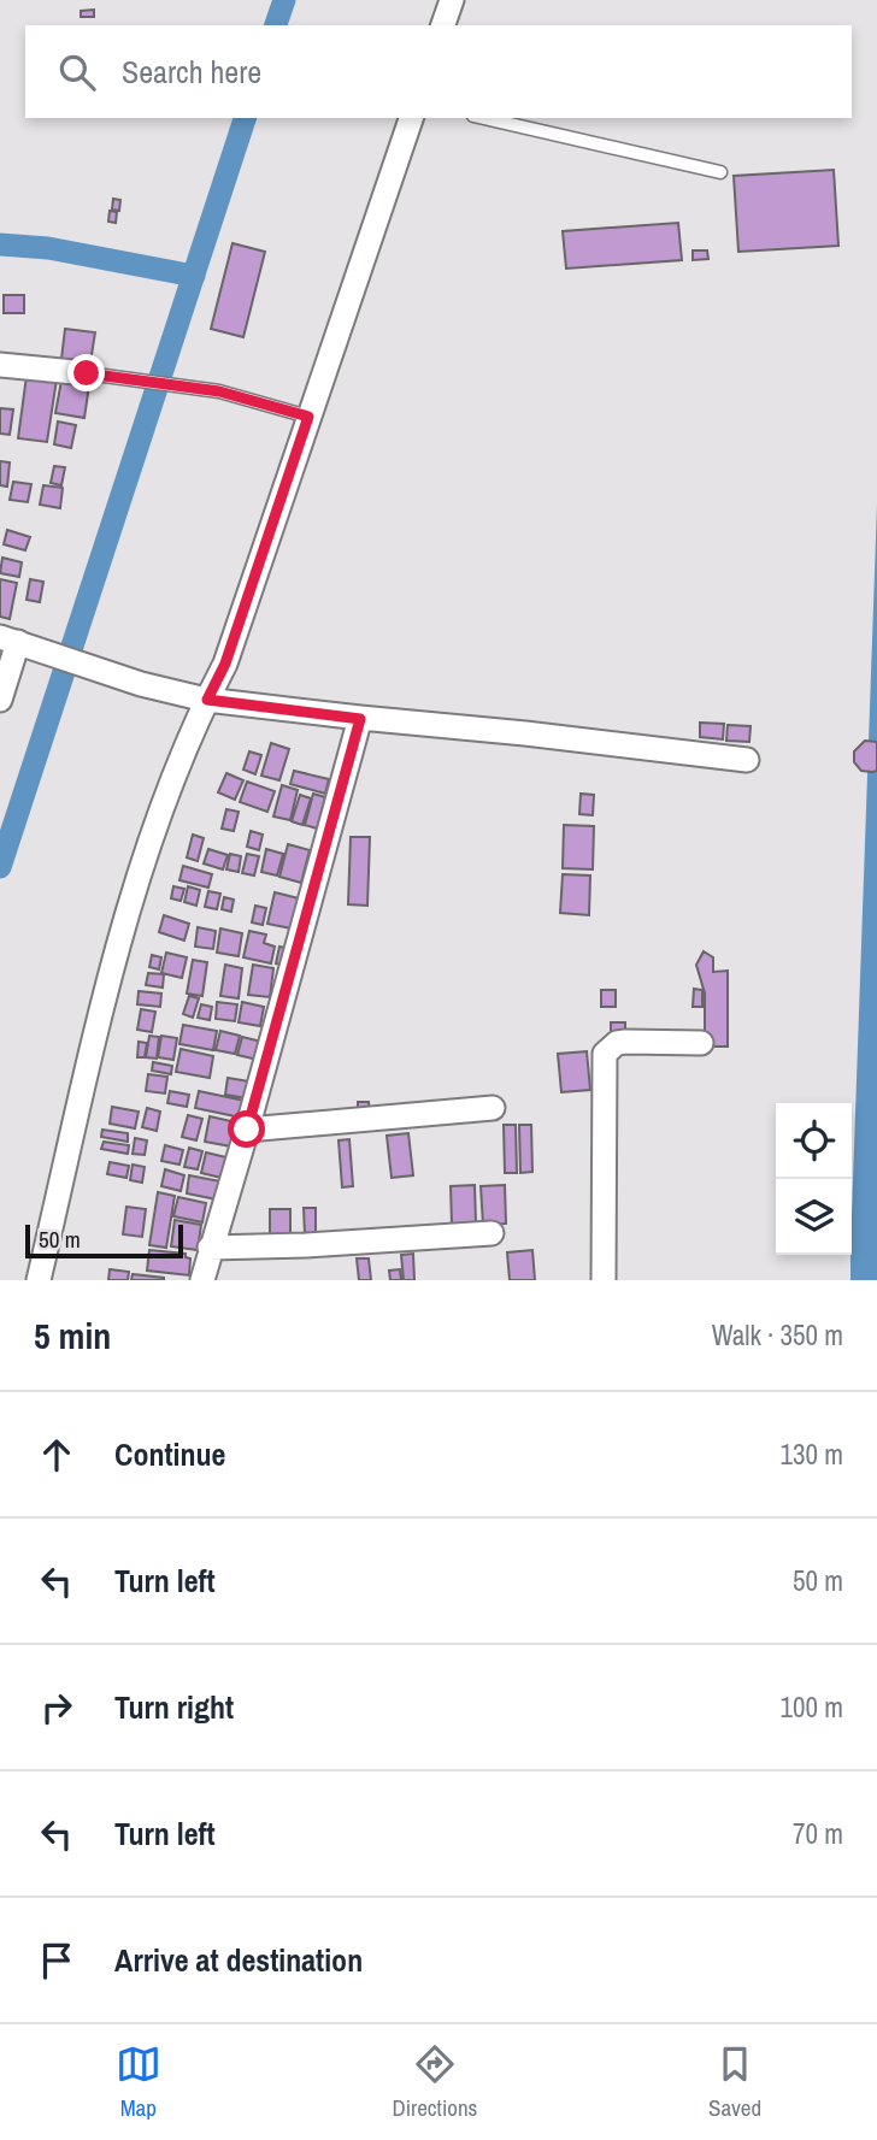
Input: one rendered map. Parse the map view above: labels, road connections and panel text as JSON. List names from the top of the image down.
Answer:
{
  "scale_bar": "50 m",
  "page": {
    "search": "Search here",
    "scale": "50 m",
    "heading": ["5 min", "Walk · 350 m"],
    "list": [
      ["Continue", "130 m"],
      ["Turn left", "50 m"],
      ["Turn right", "100 m"],
      ["Turn left", "70 m"],
      "Arrive at destination"
    ],
    "nav": ["Map", "Directions", "Saved"]
  }
}
